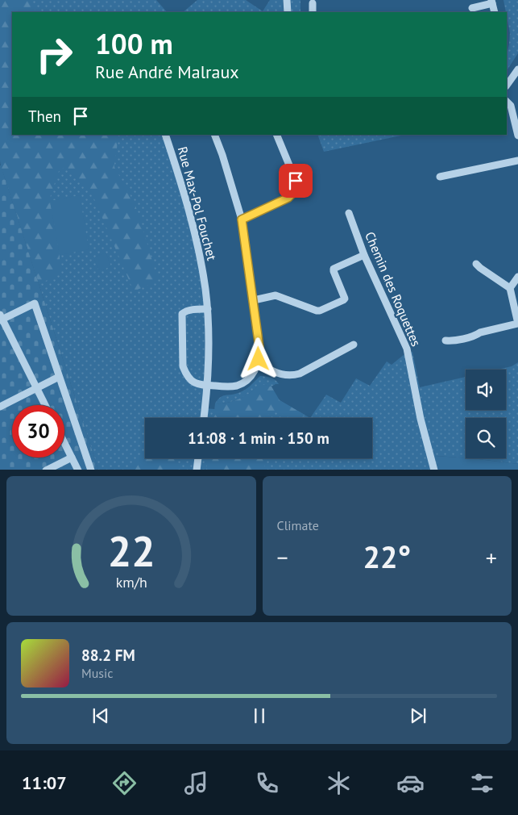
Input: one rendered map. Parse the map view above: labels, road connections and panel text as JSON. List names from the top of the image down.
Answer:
{
  "streets": {
    "street": ["Rue Max-Pol Fouchet", "Chemin des Roquettes"]
  },
  "page": {
    "turn": ["100 m", "Rue André Malraux"],
    "then": "Then",
    "limit": "30",
    "trip": "11:08 · 1 min · 150 m",
    "tile": "Climate",
    "heat": ["−", "22°", "+"],
    "song": ["88.2 FM", "Music"],
    "tabs": "11:07",
    "gauge": ["22", "km/h"]
  }
}
